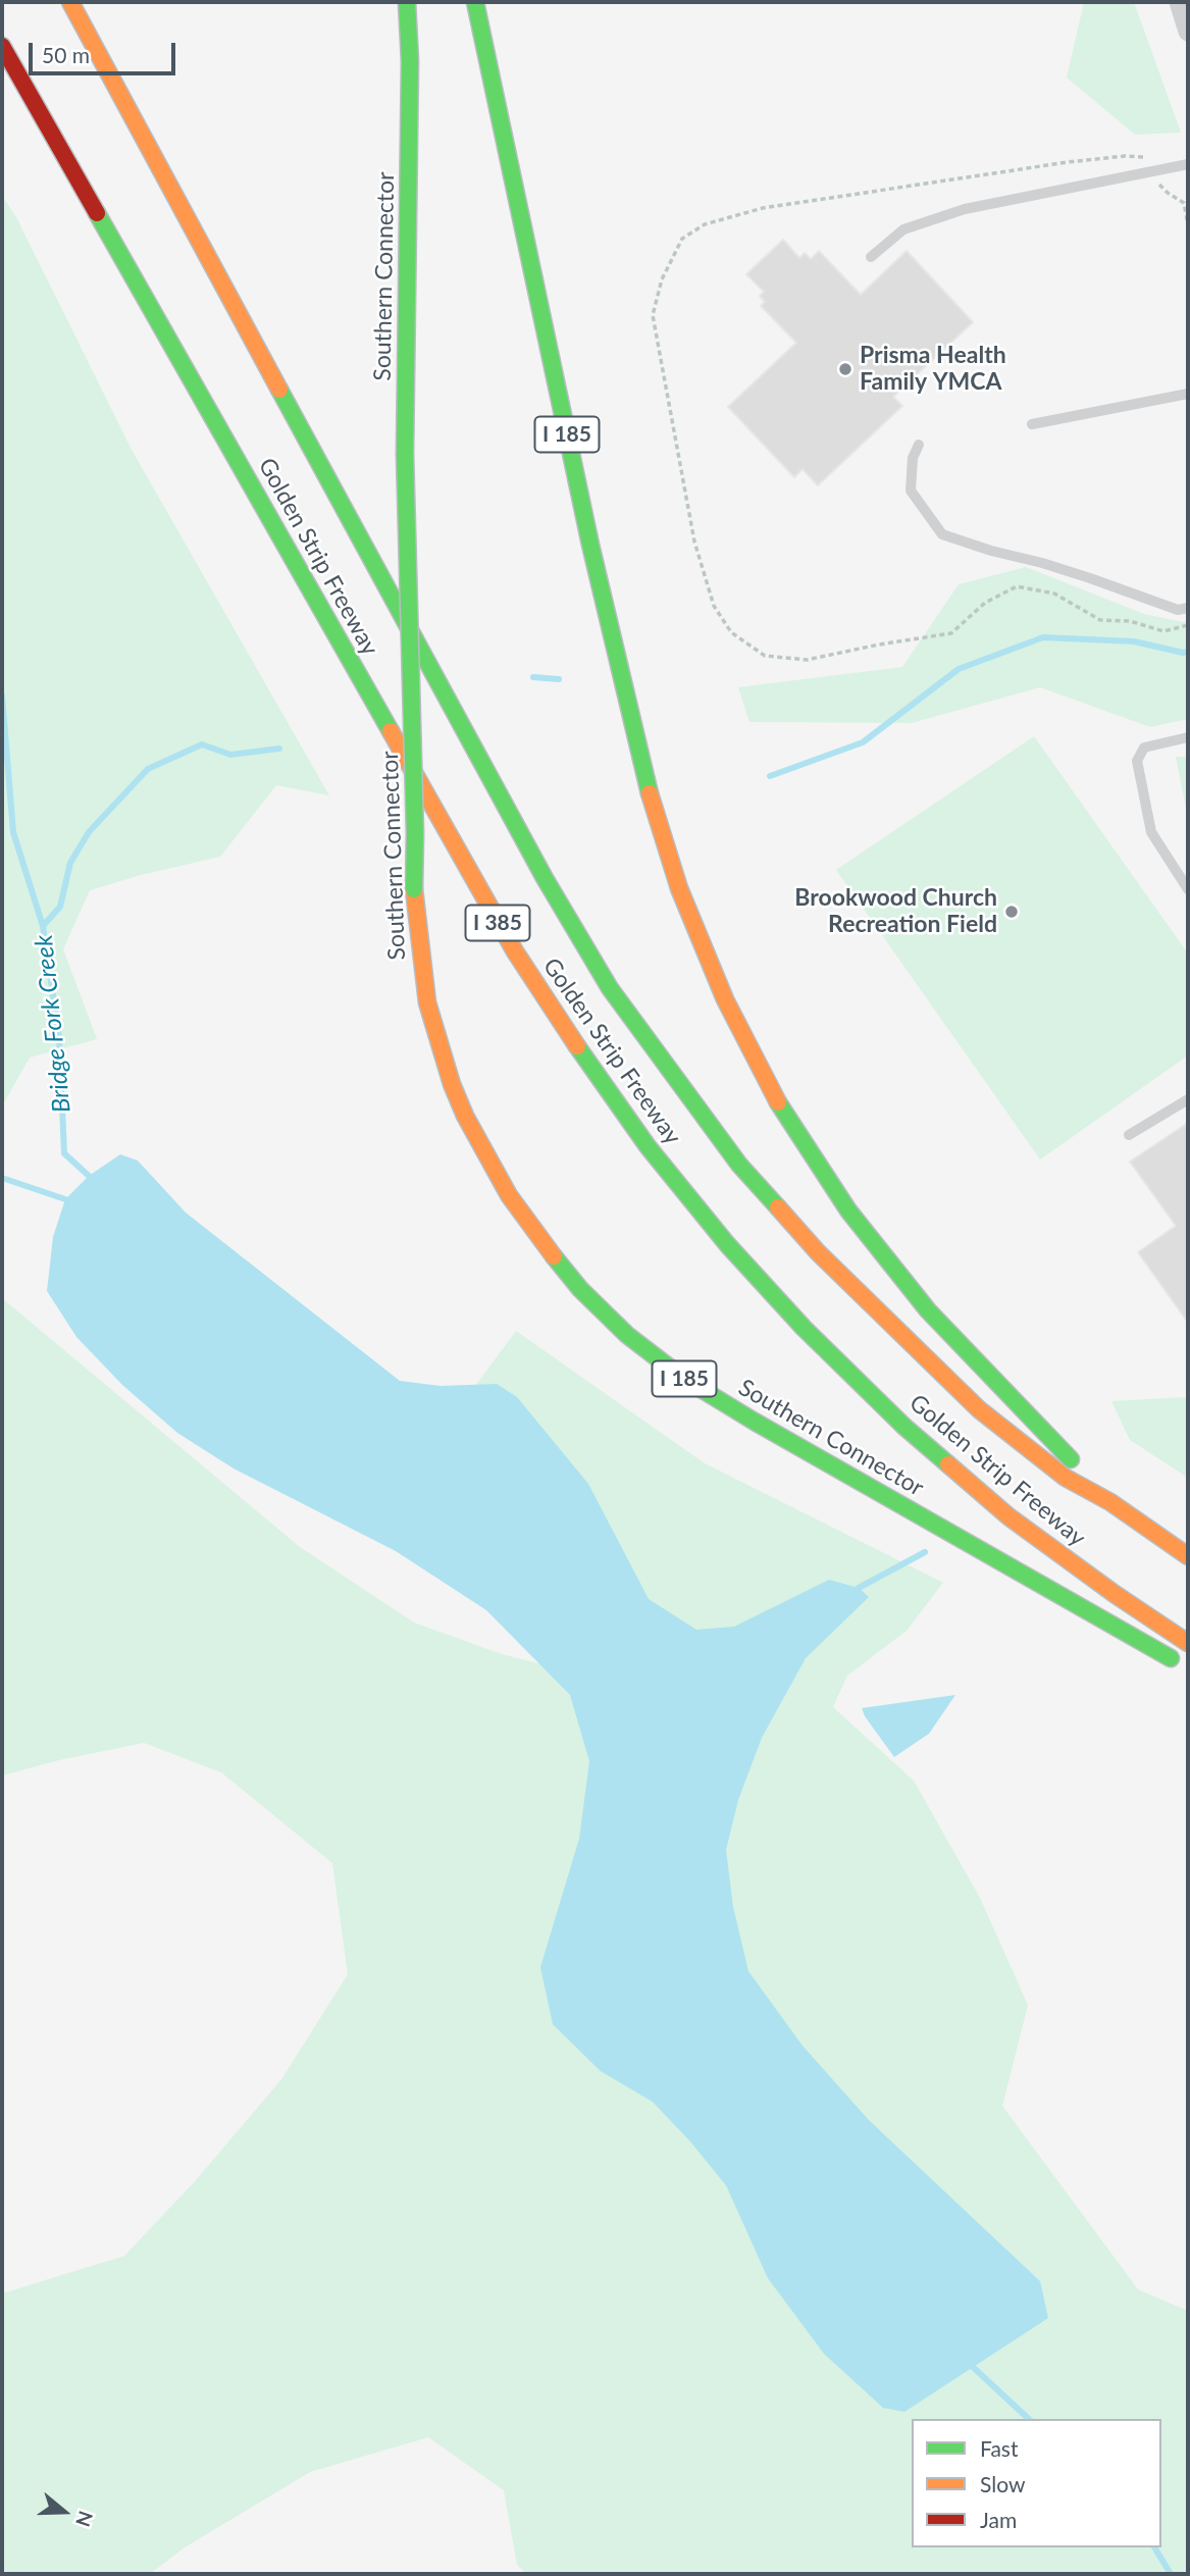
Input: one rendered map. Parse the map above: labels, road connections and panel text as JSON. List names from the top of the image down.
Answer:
{
  "streets": {
    "highway": [
      "Southern Connector",
      "I 185",
      "Golden Strip Freeway",
      "I 385"
    ]
  },
  "crossings": [
    ["I 185", "Golden Strip Freeway"]
  ],
  "water": ["Bridge Fork Creek"],
  "places": ["Prisma Health Family YMCA", "Brookwood Church Recreation Field"],
  "legend": ["Fast", "Slow", "Jam"],
  "scale_bar": "50 m",
  "north": "right"
}
